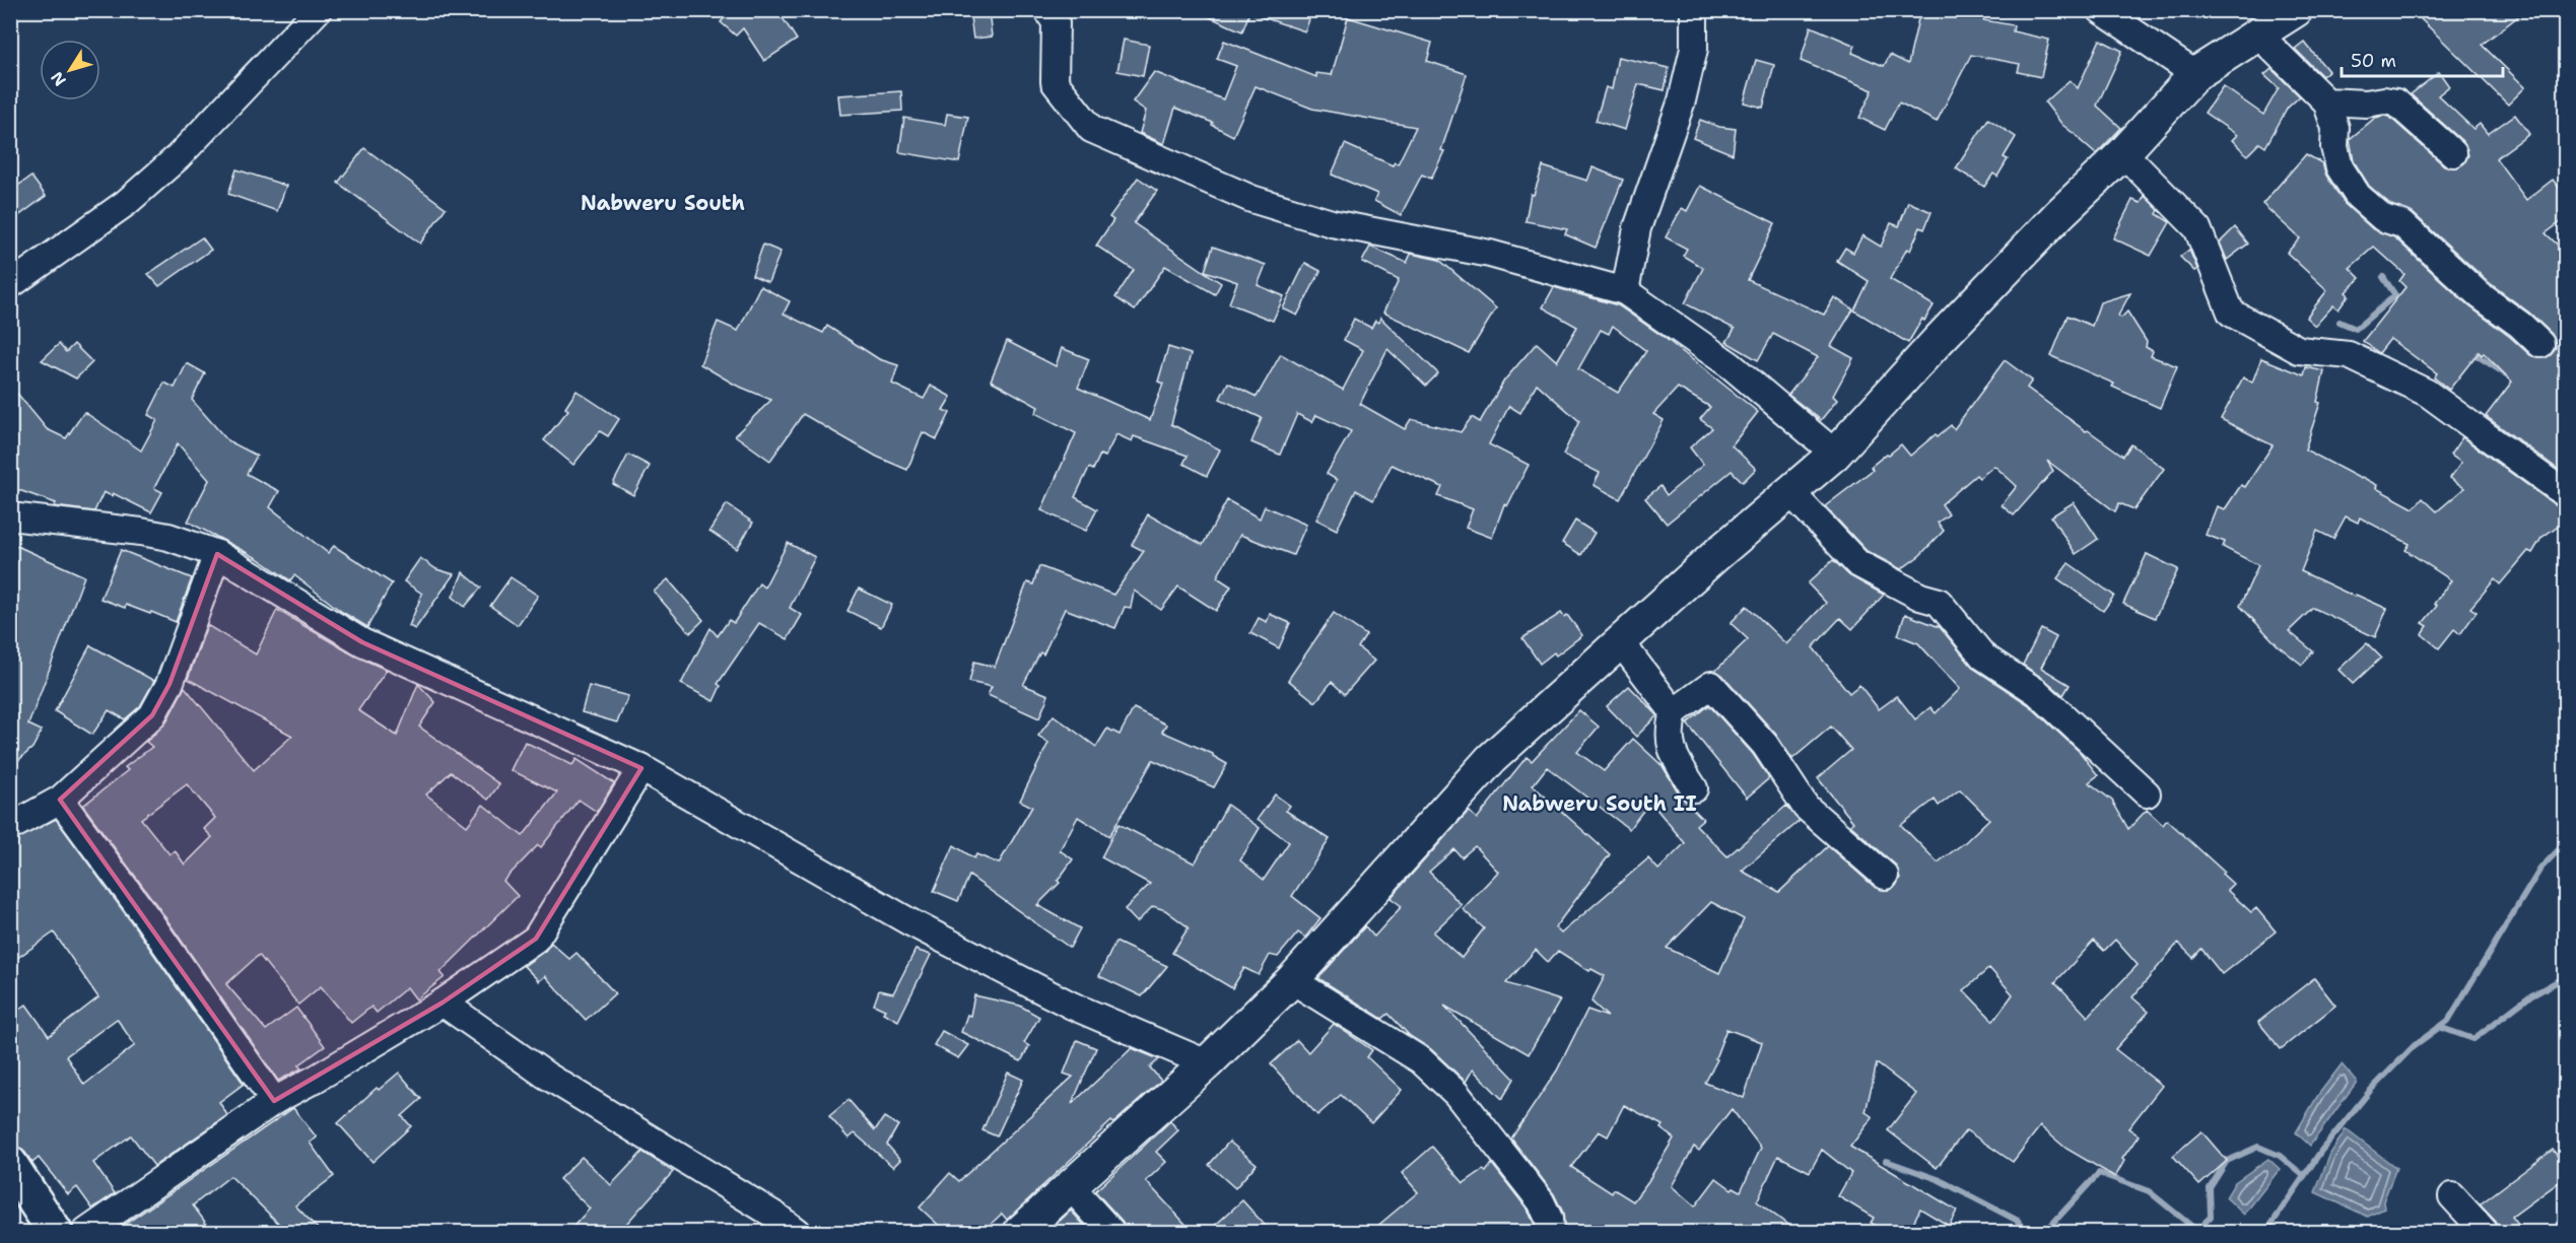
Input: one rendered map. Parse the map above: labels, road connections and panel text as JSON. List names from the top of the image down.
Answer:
{
  "districts": ["Nabweru South", "Nabweru South II"],
  "scale_bar": "50 m",
  "north": "bottom left"
}
